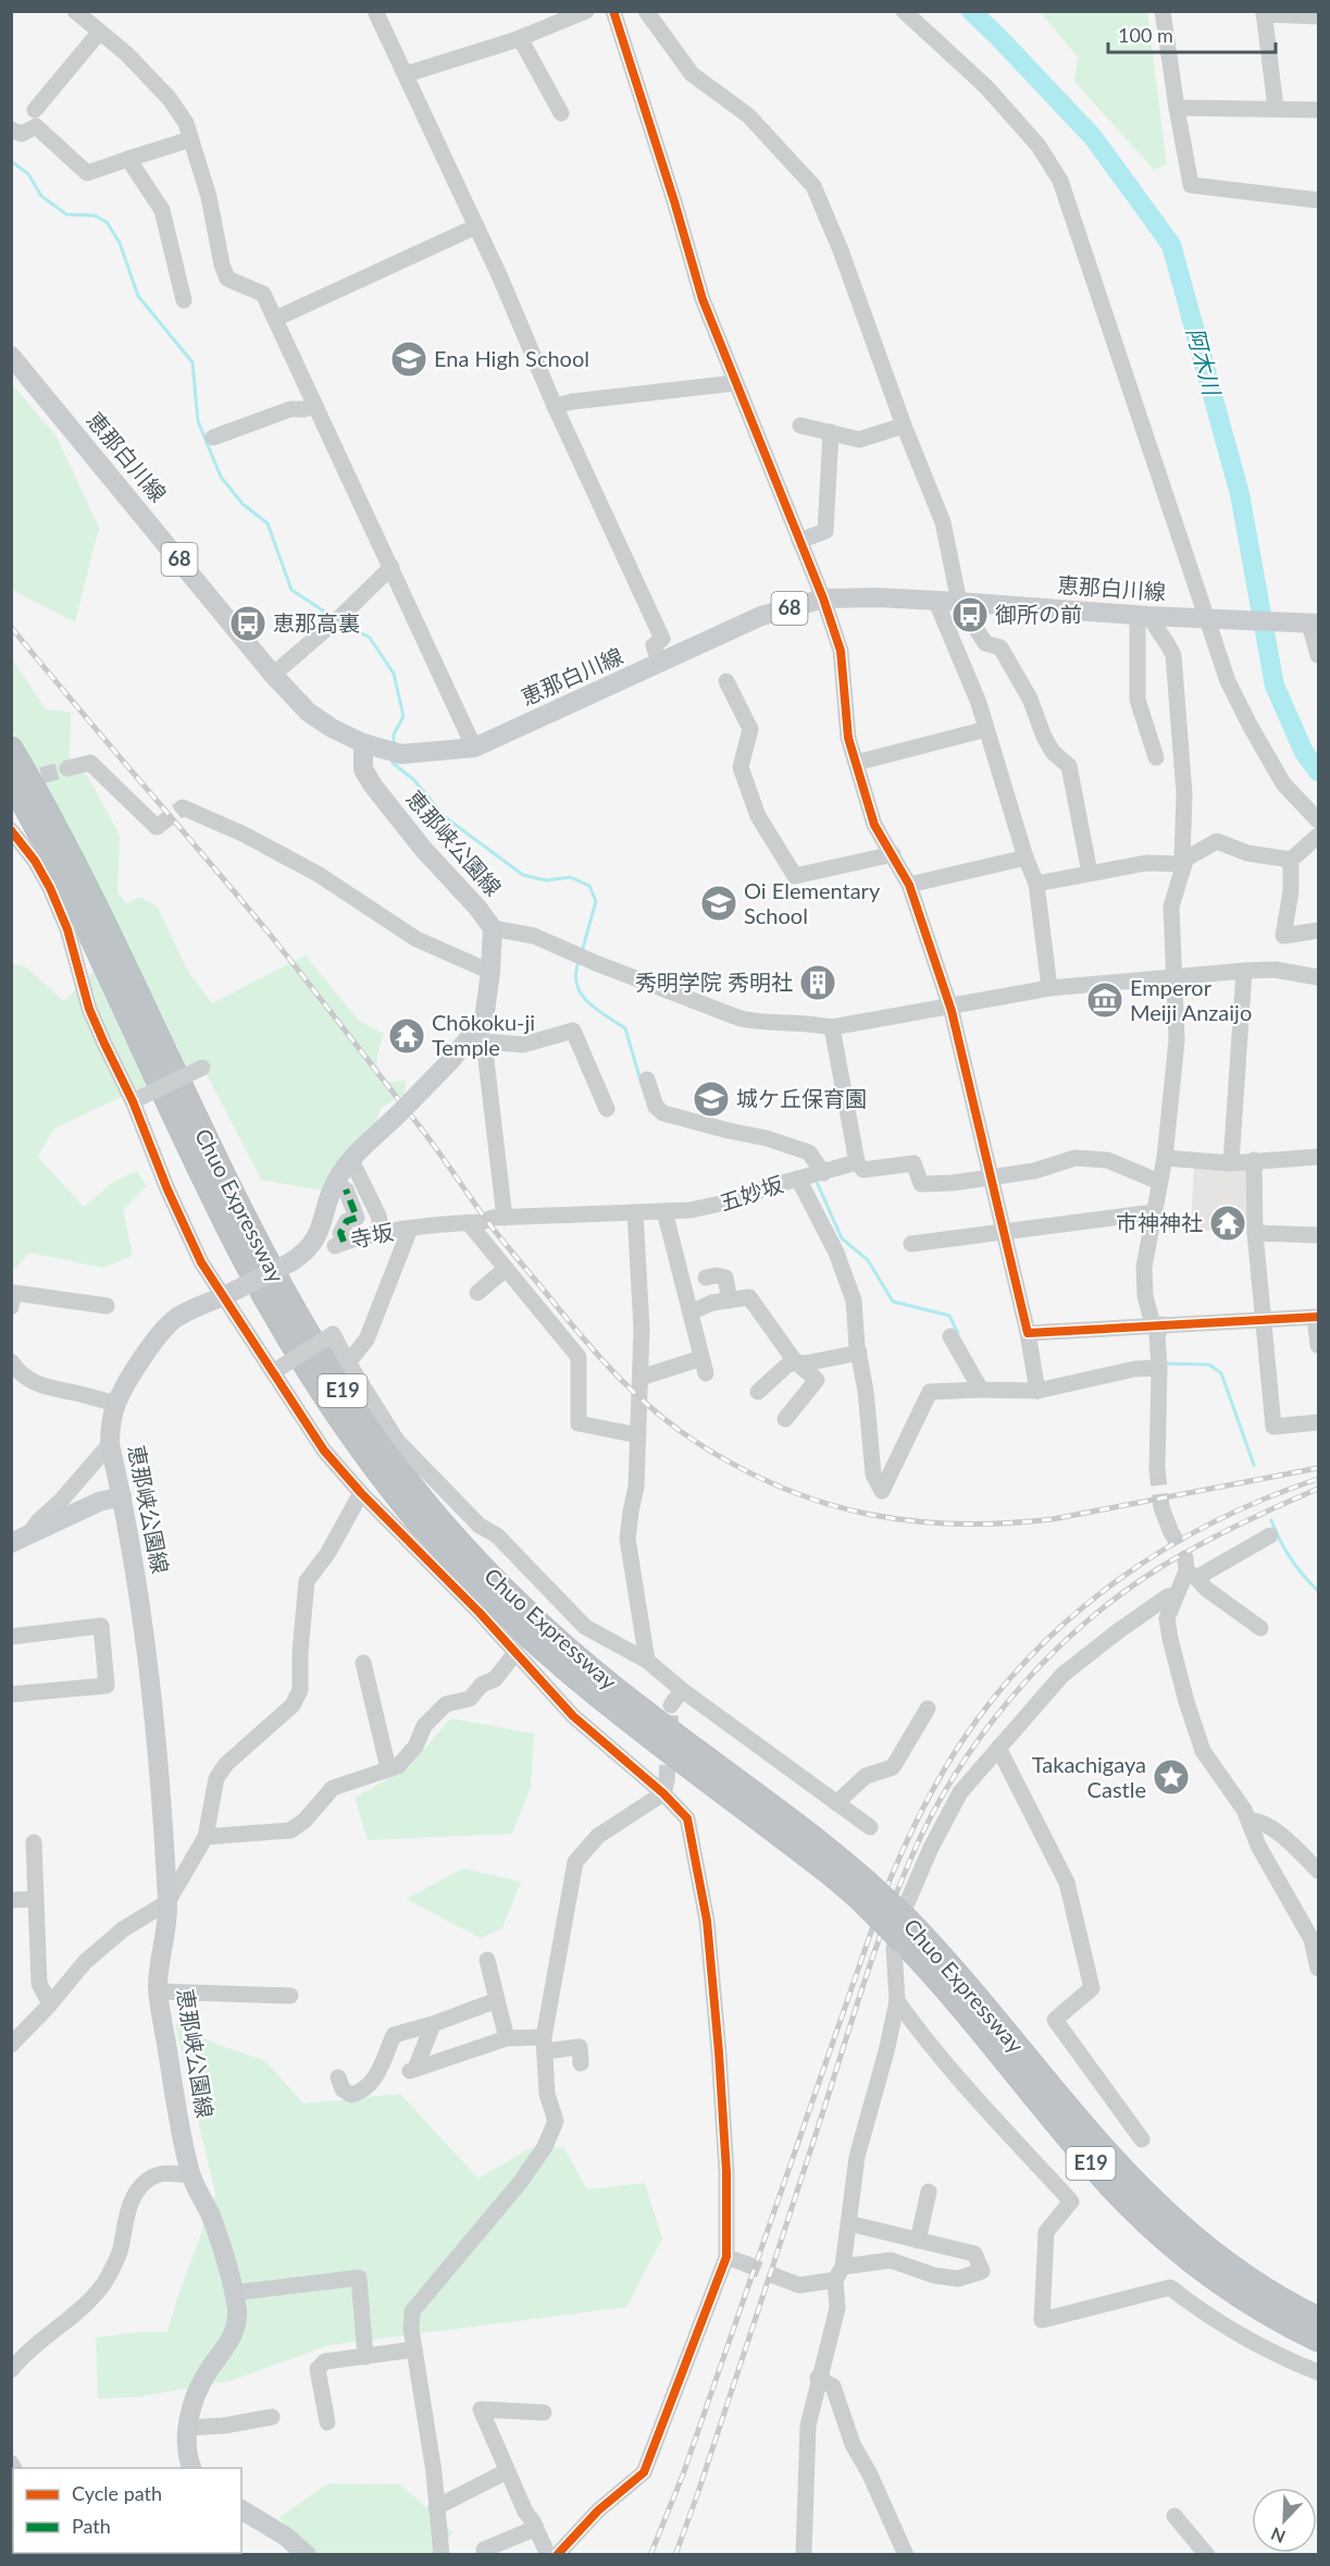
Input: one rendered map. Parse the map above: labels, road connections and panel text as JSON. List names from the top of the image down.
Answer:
{
  "streets": {
    "highway": ["Chuo Expressway", "E19"],
    "main road": ["恵那白川線", "68", "恵那峡公園線"],
    "street": ["五妙坂", "寺坂"]
  },
  "crossings": [
    ["恵那白川線", "恵那峡公園線"],
    ["五妙坂", "寺坂"]
  ],
  "water": ["阿木川"],
  "places": {
    "school or university": ["Ena High School", "Oi Elementary School", "城ケ丘保育園"],
    "bus stop": ["御所の前", "恵那高裏"],
    "building": ["秀明学院 秀明社"],
    "museum": ["Emperor Meiji Anzaijo"],
    "temple": ["Chōkoku-ji Temple", "市神神社"],
    "place": ["Takachigaya Castle"]
  },
  "legend": ["Cycle path", "Path"],
  "scale_bar": "100 m",
  "north": "bottom left"
}
